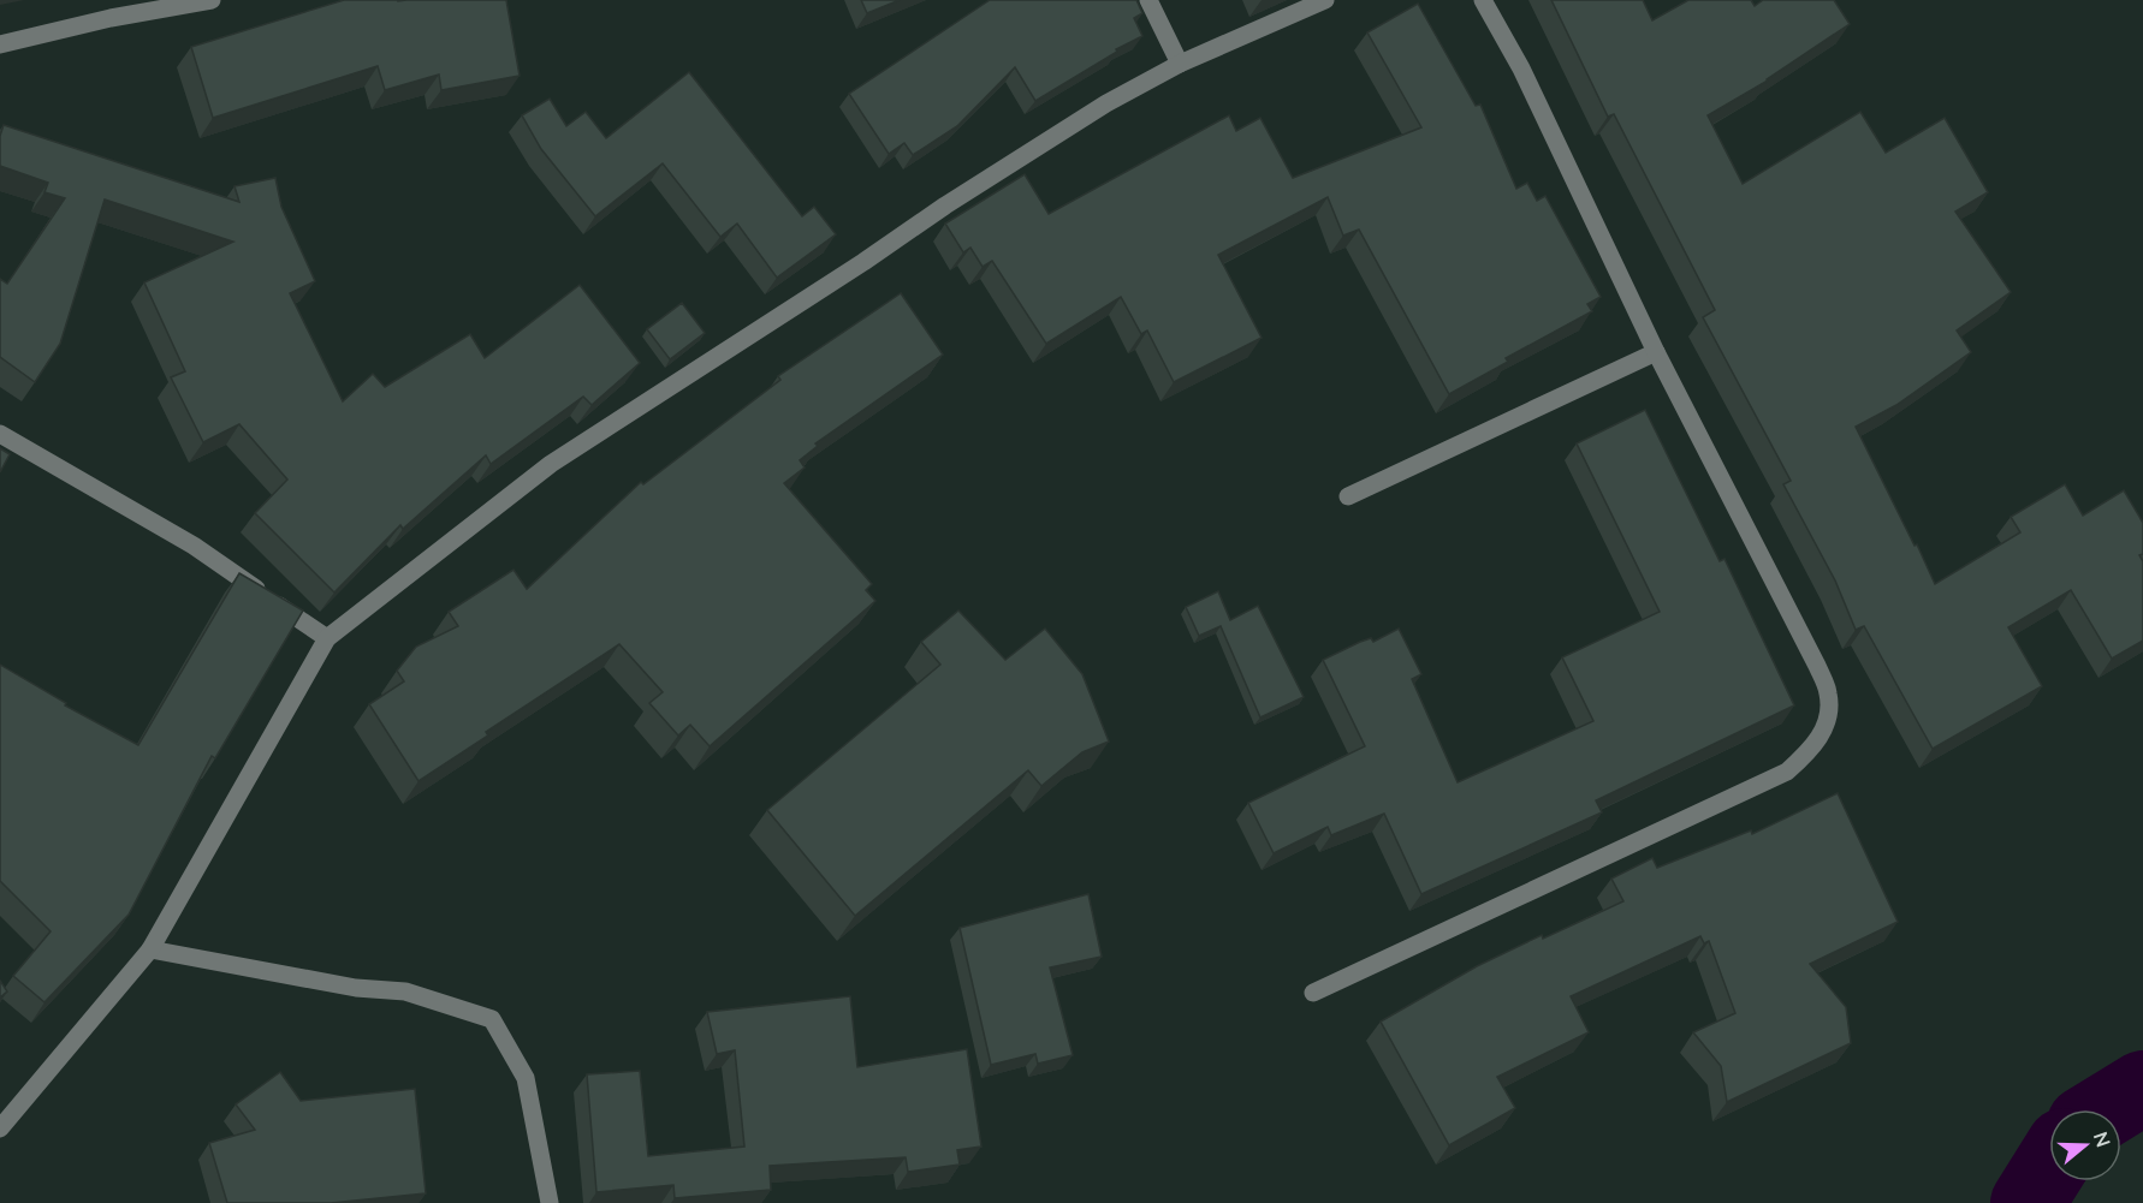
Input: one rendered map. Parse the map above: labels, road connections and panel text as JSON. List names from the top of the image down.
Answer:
{
  "north": "right"
}
